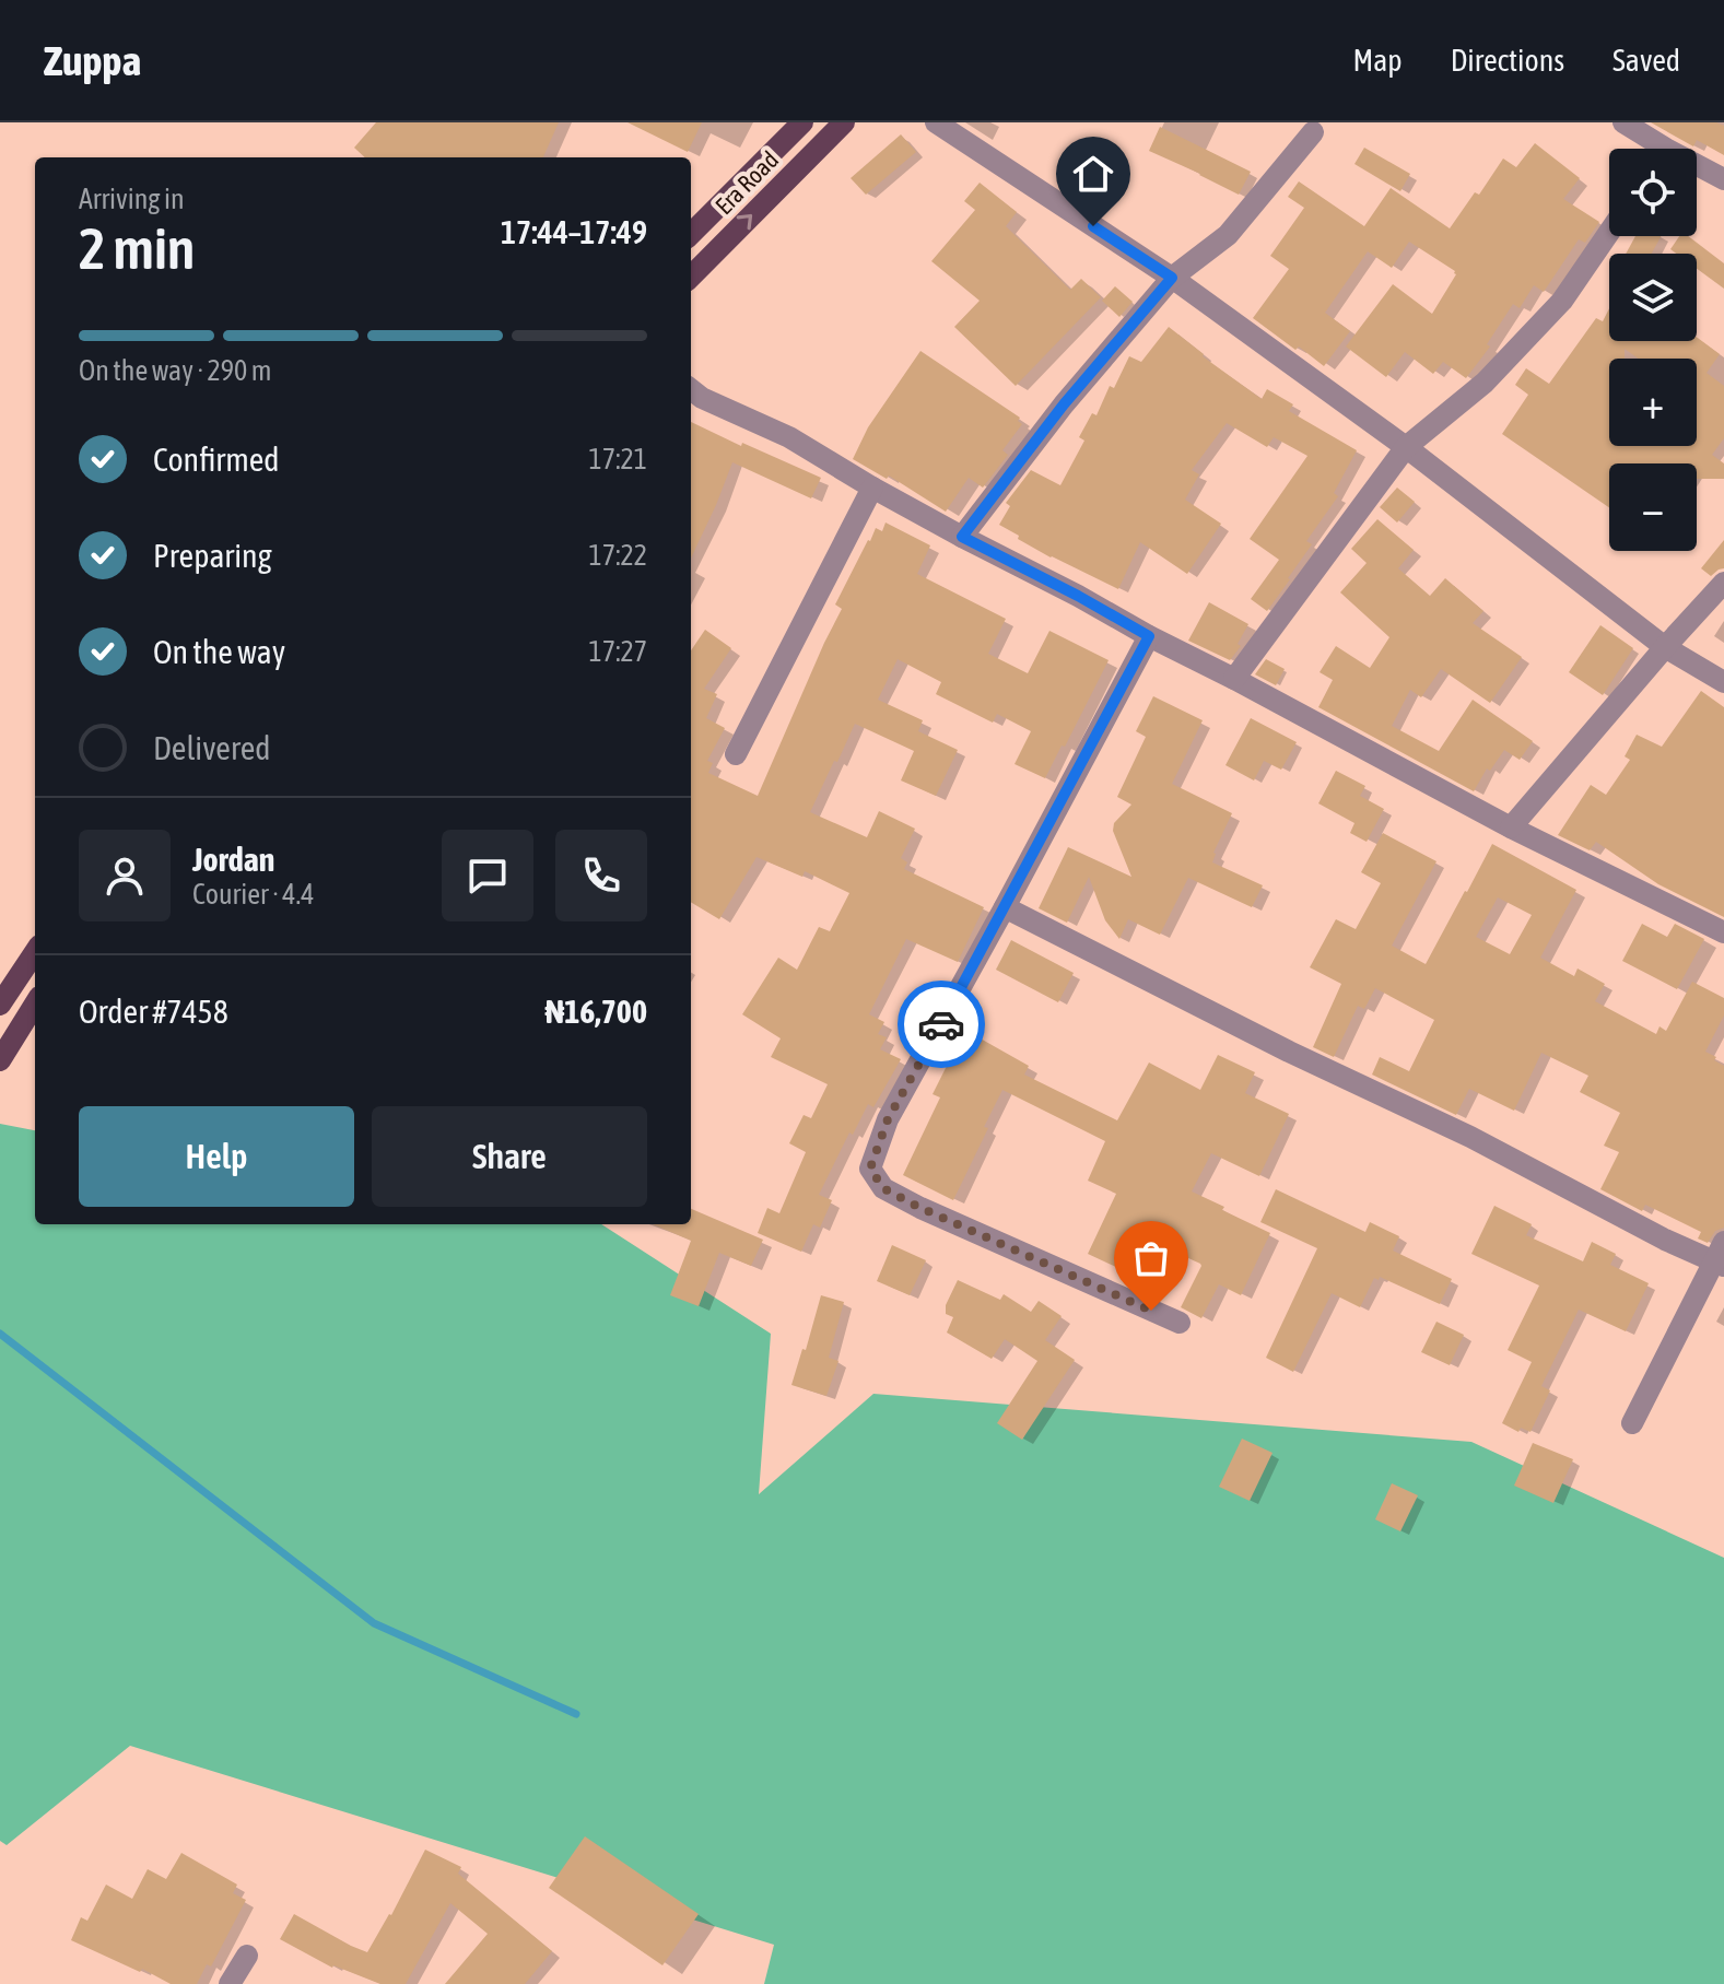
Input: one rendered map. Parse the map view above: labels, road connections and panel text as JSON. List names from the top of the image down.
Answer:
{
  "streets": {
    "main road": ["Era Road"]
  },
  "page": {
    "header": "Zuppa",
    "nav": ["Map", "Directions", "Saved"],
    "map_buttons": ["+", "−"],
    "heading": ["2 min", "Arriving in", "17:44–17:49"],
    "panel": [
      "Jordan",
      "Courier · 4.4",
      "Order #7458",
      "₦16,700"
    ],
    "bar": "On the way · 290 m",
    "list": [
      ["Confirmed", "17:21"],
      ["Preparing", "17:22"],
      ["On the way", "17:27"],
      "Delivered"
    ],
    "buttons": ["Help", "Share"]
  }
}
